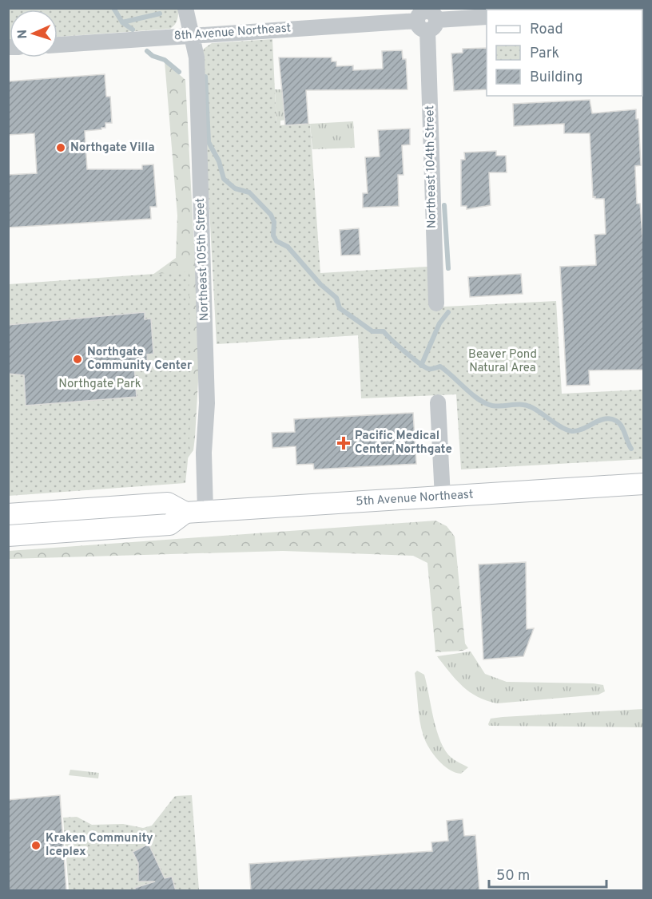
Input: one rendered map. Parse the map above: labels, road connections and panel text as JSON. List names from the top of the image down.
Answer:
{
  "streets": {
    "main road": ["5th Avenue Northeast"],
    "street": ["8th Avenue Northeast", "Northeast 104th Street", "Northeast 105th Street"]
  },
  "crossings": [
    ["8th Avenue Northeast", "Northeast 104th Street"],
    ["8th Avenue Northeast", "Northeast 105th Street"],
    ["Northeast 105th Street", "5th Avenue Northeast"]
  ],
  "parks": ["Beaver Pond Natural Area", "Northgate Park"],
  "places": {
    "other": ["Northgate Villa", "Northgate Community Center", "Kraken Community Iceplex"],
    "health": ["Pacific Medical Center Northgate"]
  },
  "legend": ["Road", "Park", "Building"],
  "scale_bar": "50 m",
  "north": "left"
}
